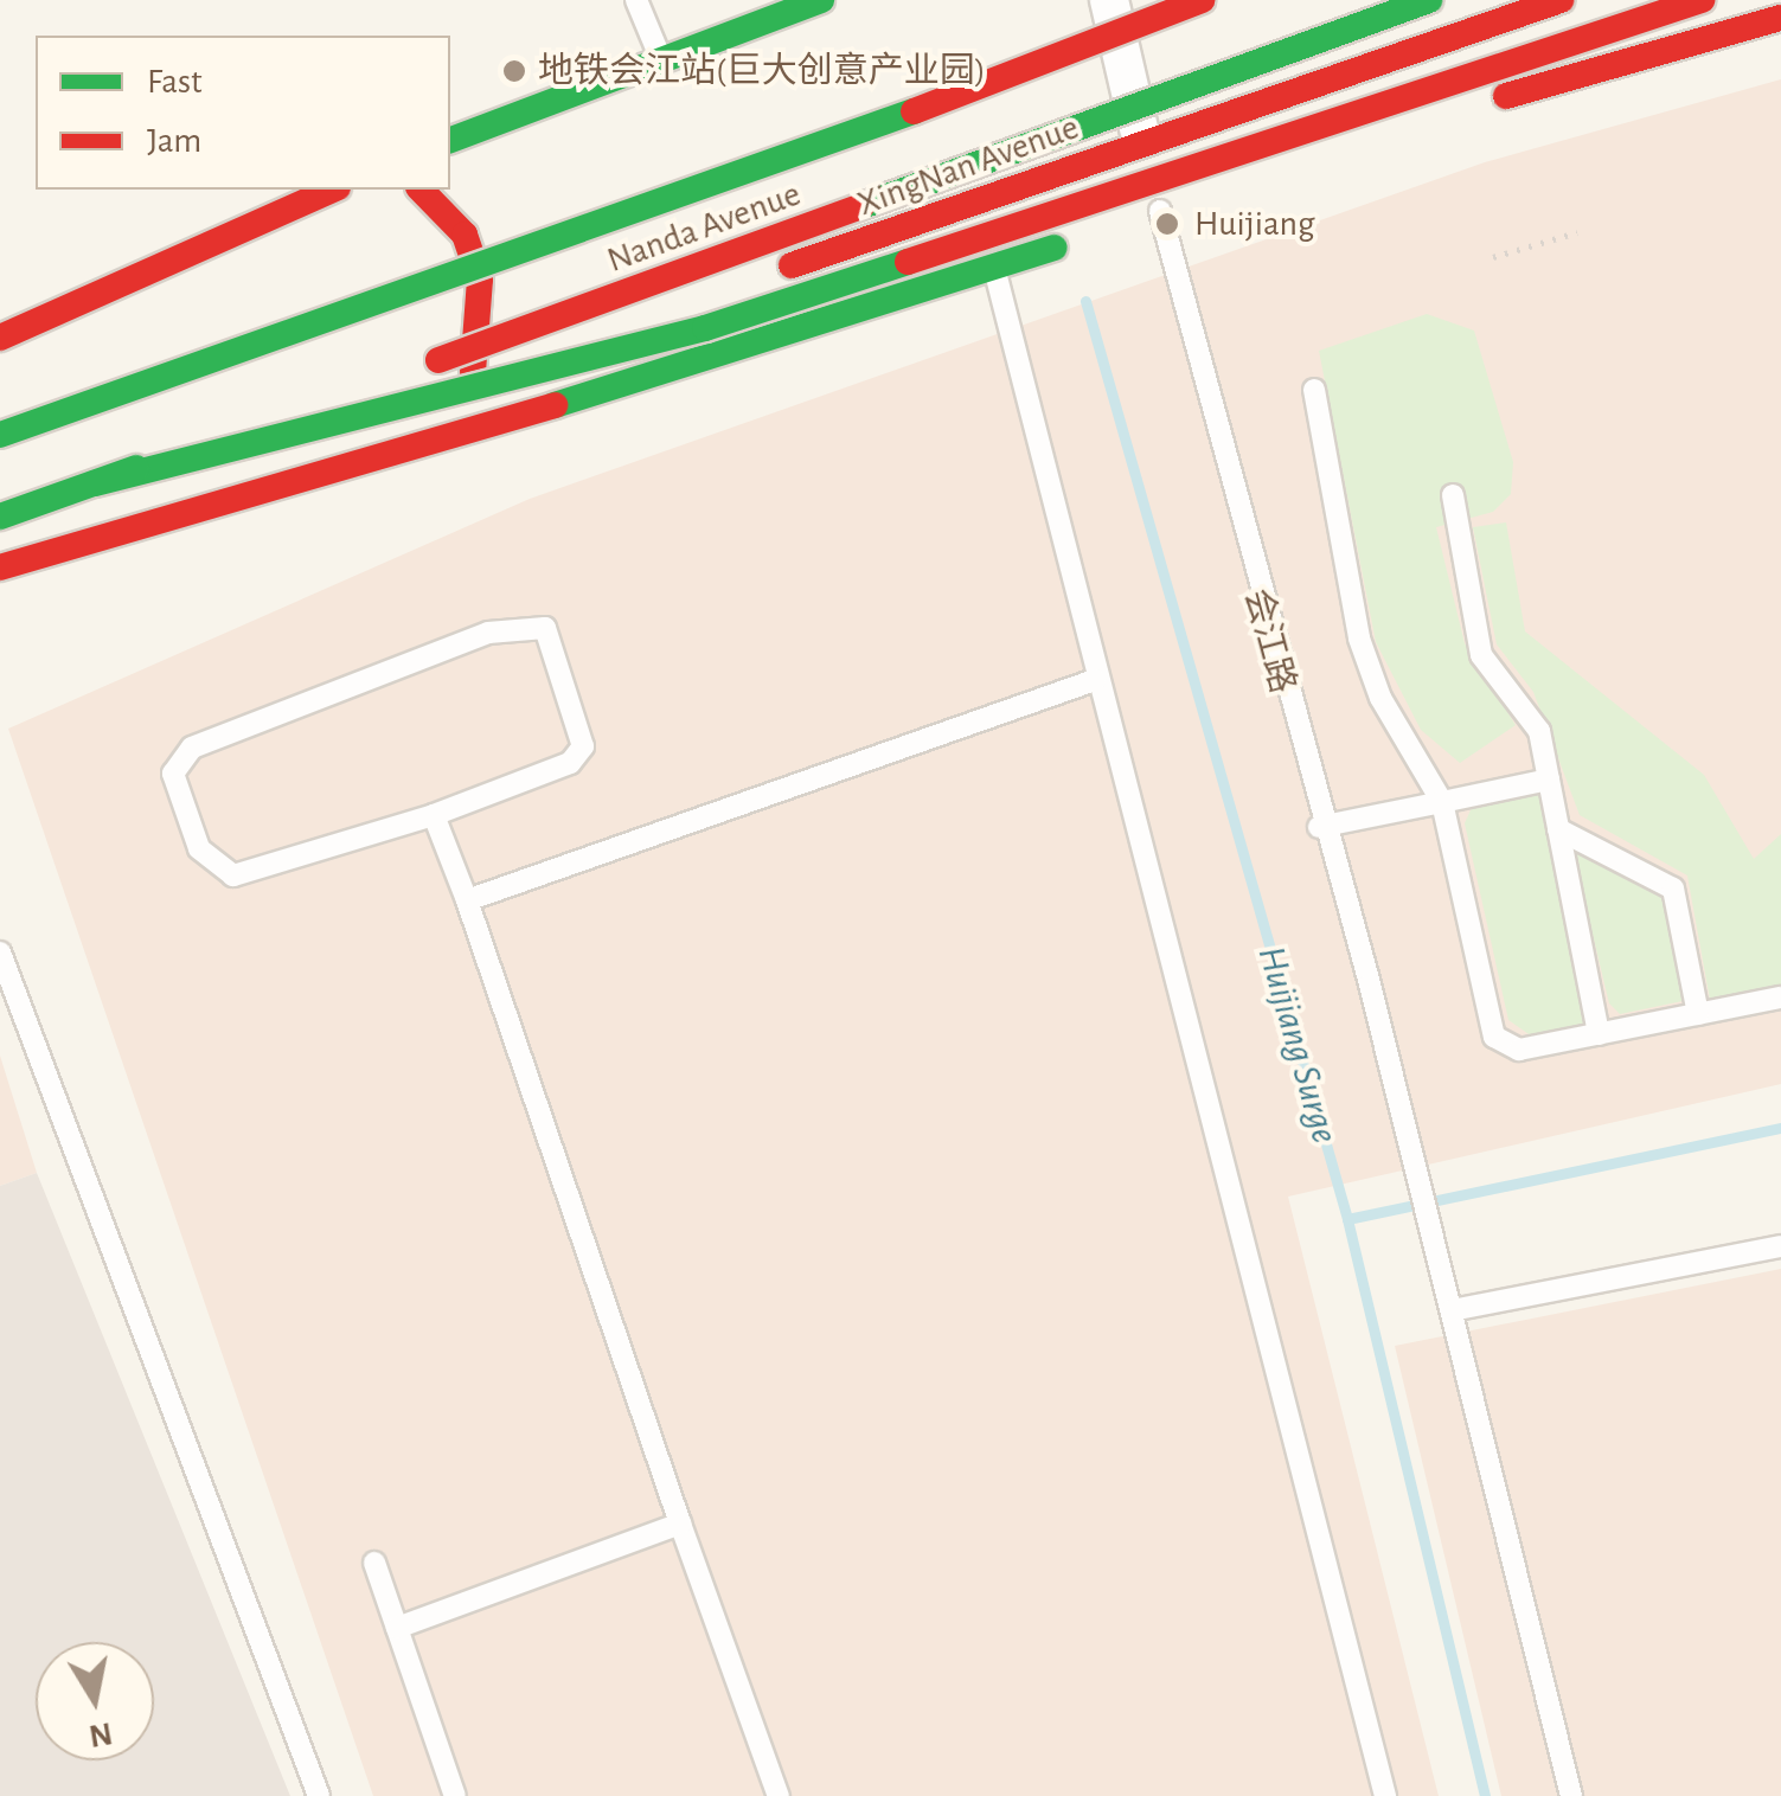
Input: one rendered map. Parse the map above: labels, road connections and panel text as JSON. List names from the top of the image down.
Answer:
{
  "streets": {
    "main road": ["XingNan Avenue", "Nanda Avenue"],
    "lane": ["会江路"]
  },
  "water": ["Huijiang Surge"],
  "places": ["地铁会江站(巨大创意产业园)", "Huijiang"],
  "legend": ["Fast", "Jam"],
  "north": "bottom"
}
